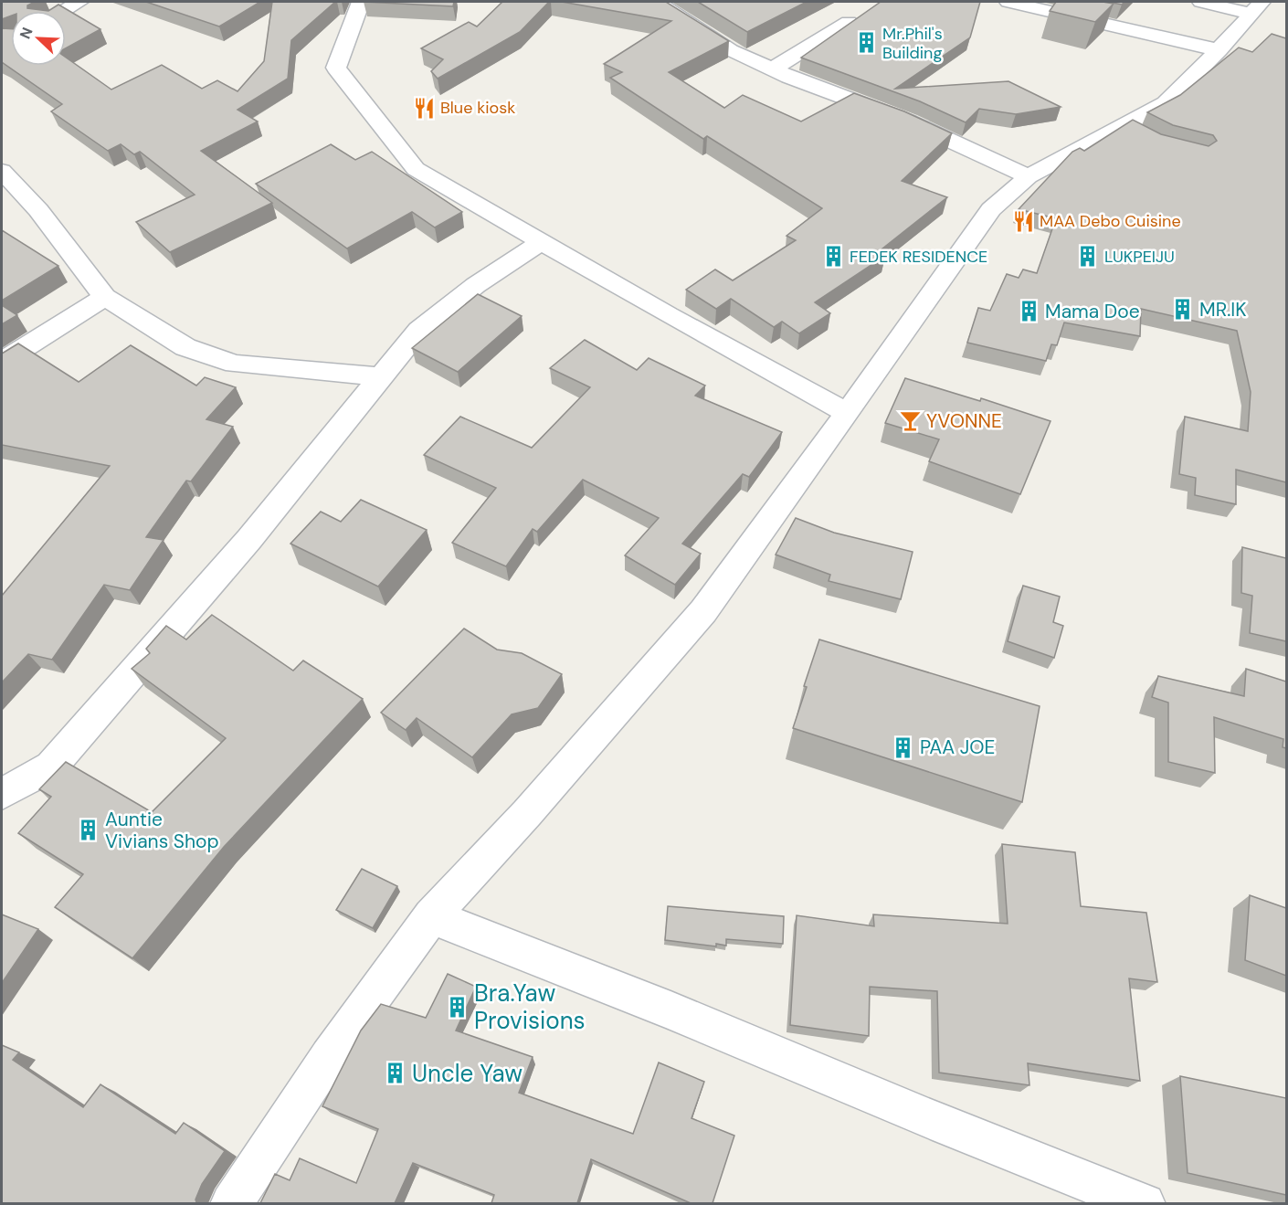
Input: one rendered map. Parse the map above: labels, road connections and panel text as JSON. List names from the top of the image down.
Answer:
{
  "places": {
    "building": [
      "Mr.Phil's Building",
      "FEDEK RESIDENCE",
      "LUKPEIJU",
      "MR.IK",
      "Mama Doe",
      "PAA JOE",
      "Auntie Vivians Shop",
      "Bra.Yaw Provisions",
      "Uncle Yaw"
    ],
    "restaurant": ["Blue kiosk", "MAA Debo Cuisine"],
    "bar": ["YVONNE"]
  },
  "north": "top left"
}
